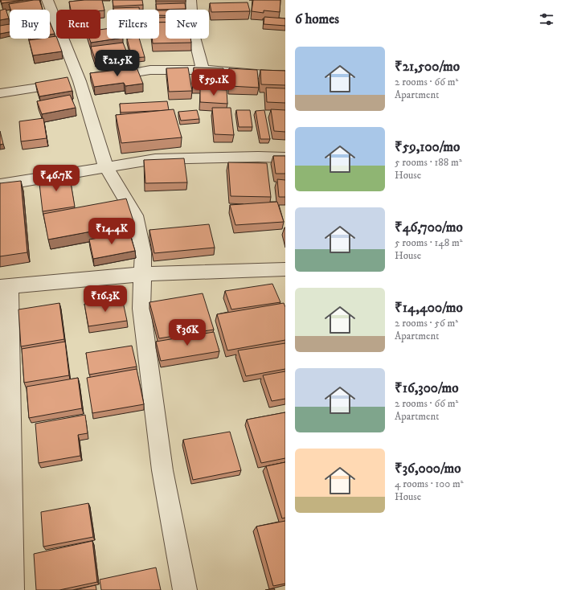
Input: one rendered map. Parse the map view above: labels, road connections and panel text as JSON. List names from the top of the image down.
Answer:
{
  "page": {
    "heading": "6 homes",
    "chip": [
      "Buy",
      "Rent",
      "Filters",
      "New"
    ],
    "list": [
      {
        "name": "₹21,500/mo",
        "note": "2 rooms · 66 m² · Apartment"
      },
      {
        "name": "₹59,100/mo",
        "note": "5 rooms · 188 m² · House"
      },
      {
        "name": "₹46,700/mo",
        "note": "5 rooms · 148 m² · House"
      },
      {
        "name": "₹14,400/mo",
        "note": "2 rooms · 56 m² · Apartment"
      },
      {
        "name": "₹16,300/mo",
        "note": "2 rooms · 66 m² · Apartment"
      },
      {
        "name": "₹36,000/mo",
        "note": "4 rooms · 100 m² · House"
      }
    ],
    "price": [
      "₹21.5K",
      "₹59.1K",
      "₹46.7K",
      "₹14.4K",
      "₹16.3K",
      "₹36K"
    ]
  }
}
